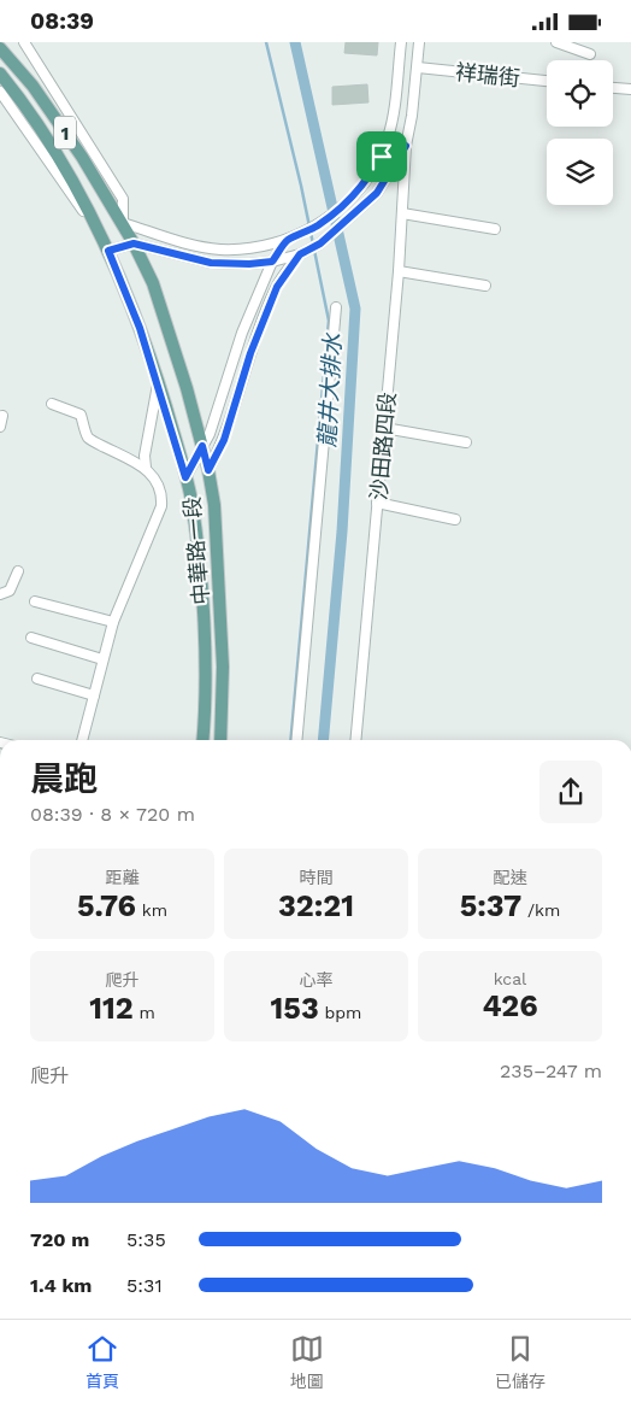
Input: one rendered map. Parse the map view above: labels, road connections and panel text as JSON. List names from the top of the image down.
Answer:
{
  "streets": {
    "main road": ["1", "中華路一段"],
    "street": ["祥瑞街", "沙田路四段"]
  },
  "crossings": [
    ["祥瑞街", "沙田路四段"],
    ["1", "中華路一段"]
  ],
  "water": ["龍井大排水"],
  "page": {
    "status": "08:39",
    "heading": ["晨跑", "08:39 · 8 × 720 m"],
    "stats": [
      ["距離", "5.76 km"],
      ["時間", "32:21"],
      ["配速", "5:37 /km"],
      ["爬升", "112 m"],
      ["心率", "153 bpm"],
      ["kcal", "426"]
    ],
    "chart": ["爬升", "235–247 m"],
    "list": [
      {
        "name": "720 m",
        "note": "5:35"
      },
      {
        "name": "1.4 km",
        "note": "5:31"
      }
    ],
    "tabs": ["首頁", "地圖", "已儲存"]
  }
}
